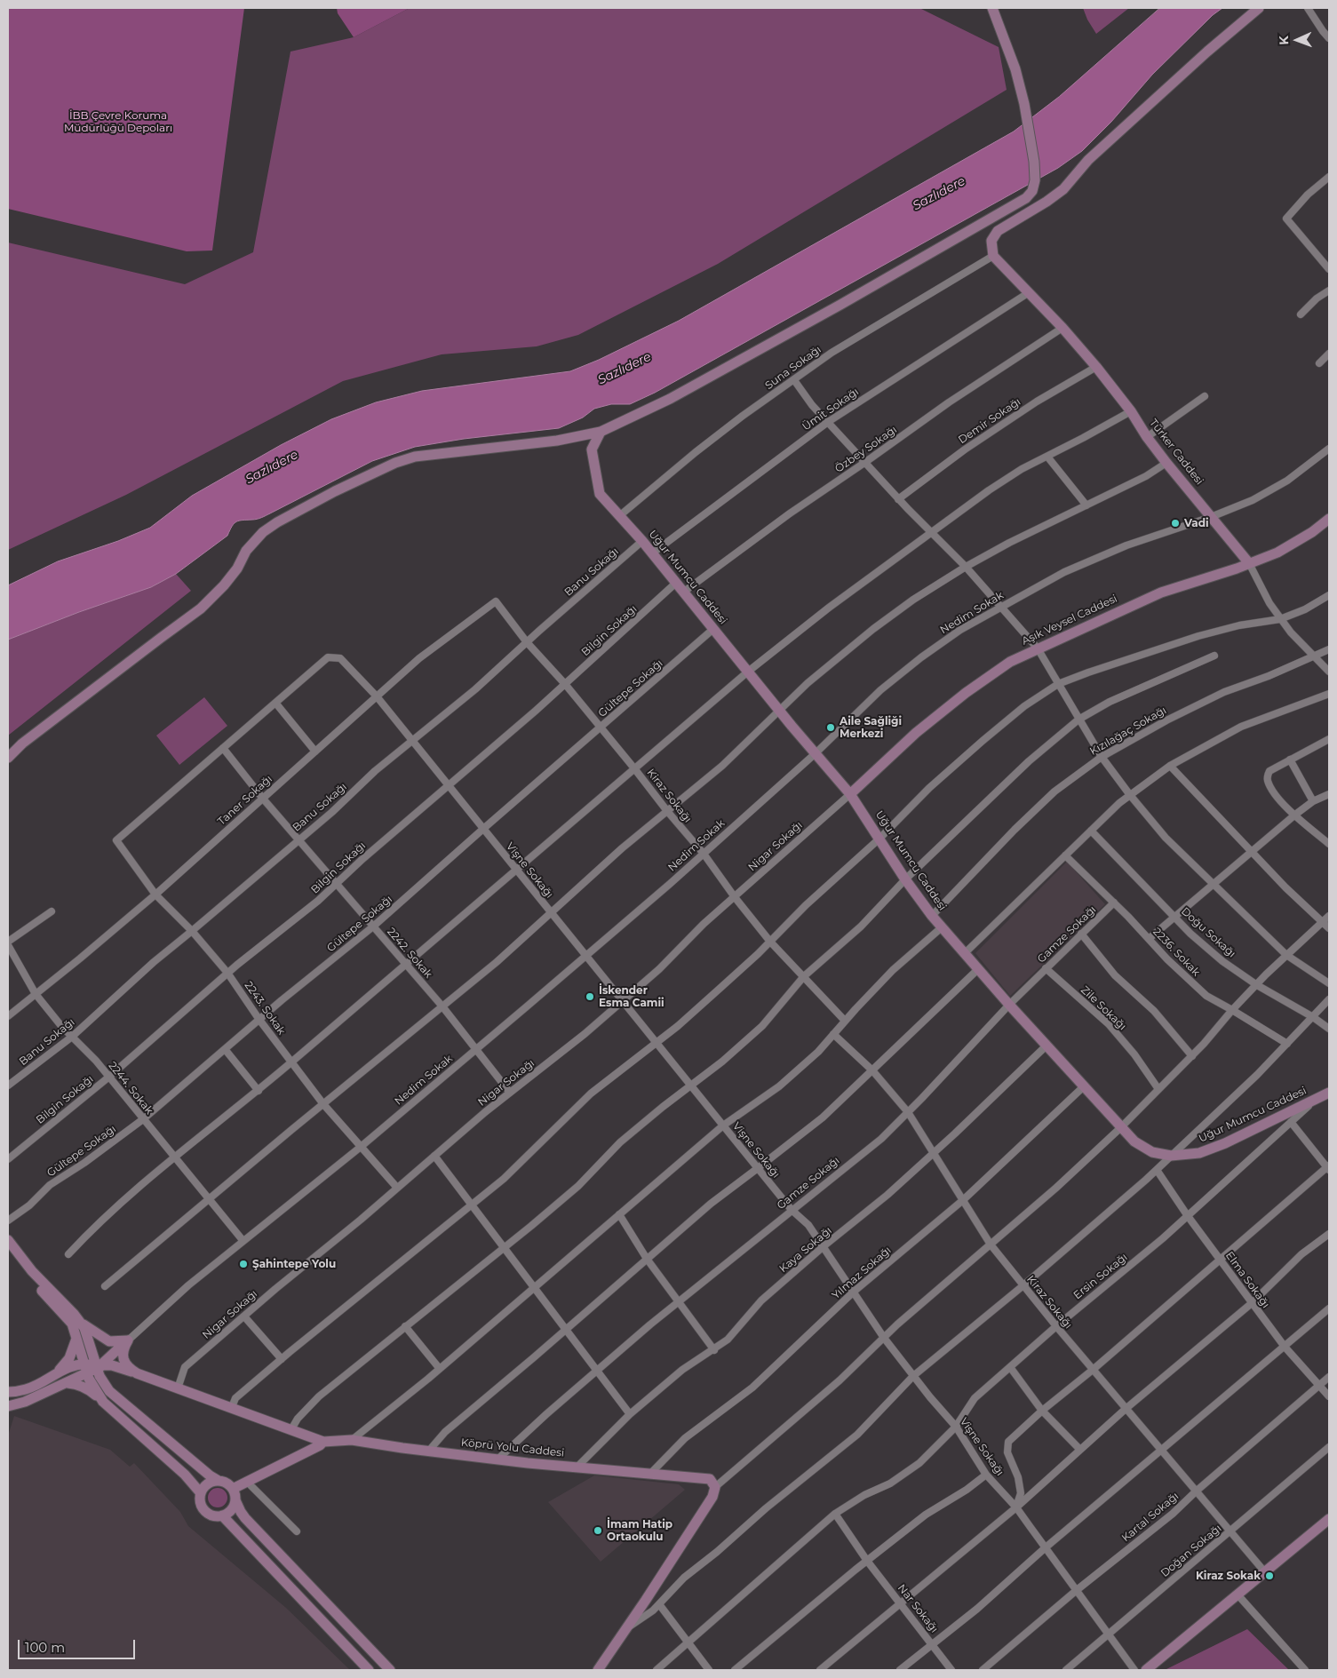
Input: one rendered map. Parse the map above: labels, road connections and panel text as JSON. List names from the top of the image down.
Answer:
{
  "streets": {
    "street": [
      "Suna Sokağı",
      "Ümit Sokağı",
      "Demir Sokağı",
      "Özbey Sokağı",
      "Türker Caddesi",
      "Banu Sokağı",
      "Uğur Mumcu Caddesi",
      "Nedim Sokak",
      "Aşık Veysel Caddesi",
      "Bilgin Sokağı",
      "Gültepe Sokağı",
      "Kızılağaç Sokağı",
      "Kiraz Sokağı",
      "Taner Sokağı",
      "Nigar Sokağı",
      "Vişne Sokağı",
      "Doğu Sokağı",
      "Gamze Sokağı",
      "2236. Sokak",
      "2242. Sokak",
      "2243. Sokak",
      "Zile Sokağı",
      "2244. Sokak",
      "Kaya Sokağı",
      "Yılmaz Sokağı",
      "Ersin Sokağı",
      "Elma Sokağı",
      "Köprü Yolu Caddesi",
      "Kartal Sokağı",
      "Doğan Sokağı",
      "Nar Sokağı"
    ]
  },
  "crossings": [
    ["Suna Sokağı", "Türker Caddesi"],
    ["Suna Sokağı", "Uğur Mumcu Caddesi"],
    ["Ümit Sokağı", "Türker Caddesi"],
    ["Ümit Sokağı", "Uğur Mumcu Caddesi"],
    ["Demir Sokağı", "Türker Caddesi"],
    ["Özbey Sokağı", "Türker Caddesi"],
    ["Özbey Sokağı", "Uğur Mumcu Caddesi"],
    ["Türker Caddesi", "Nedim Sokak"],
    ["Türker Caddesi", "Aşık Veysel Caddesi"],
    ["Türker Caddesi", "Kızılağaç Sokağı"],
    ["Banu Sokağı", "Uğur Mumcu Caddesi"],
    ["Banu Sokağı", "Kiraz Sokağı"],
    ["Banu Sokağı", "Vişne Sokağı"],
    ["Banu Sokağı", "2242. Sokak"],
    ["Banu Sokağı", "2243. Sokak"],
    ["Banu Sokağı", "2244. Sokak"],
    ["Uğur Mumcu Caddesi", "Nedim Sokak"],
    ["Uğur Mumcu Caddesi", "Aşık Veysel Caddesi"],
    ["Uğur Mumcu Caddesi", "Bilgin Sokağı"],
    ["Uğur Mumcu Caddesi", "Gültepe Sokağı"],
    ["Uğur Mumcu Caddesi", "Kızılağaç Sokağı"],
    ["Uğur Mumcu Caddesi", "Nigar Sokağı"],
    ["Uğur Mumcu Caddesi", "Gamze Sokağı"],
    ["Uğur Mumcu Caddesi", "Kaya Sokağı"],
    ["Uğur Mumcu Caddesi", "Yılmaz Sokağı"],
    ["Uğur Mumcu Caddesi", "Ersin Sokağı"],
    ["Nedim Sokak", "Kiraz Sokağı"],
    ["Nedim Sokak", "Vişne Sokağı"],
    ["Nedim Sokak", "2242. Sokak"],
    ["Nedim Sokak", "2243. Sokak"],
    ["Nedim Sokak", "2244. Sokak"],
    ["Nedim Sokak", "Köprü Yolu Caddesi"],
    ["Aşık Veysel Caddesi", "Nigar Sokağı"],
    ["Bilgin Sokağı", "Kiraz Sokağı"],
    ["Bilgin Sokağı", "Vişne Sokağı"],
    ["Bilgin Sokağı", "2242. Sokak"],
    ["Bilgin Sokağı", "2243. Sokak"],
    ["Bilgin Sokağı", "2244. Sokak"],
    ["Gültepe Sokağı", "Kiraz Sokağı"],
    ["Gültepe Sokağı", "Vişne Sokağı"],
    ["Gültepe Sokağı", "2242. Sokak"],
    ["Gültepe Sokağı", "2243. Sokak"],
    ["Gültepe Sokağı", "2244. Sokak"],
    ["Kiraz Sokağı", "Taner Sokağı"],
    ["Kiraz Sokağı", "Nigar Sokağı"],
    ["Kiraz Sokağı", "Gamze Sokağı"],
    ["Kiraz Sokağı", "Kaya Sokağı"],
    ["Kiraz Sokağı", "Yılmaz Sokağı"],
    ["Kiraz Sokağı", "Ersin Sokağı"],
    ["Kiraz Sokağı", "Kartal Sokağı"],
    ["Kiraz Sokağı", "Doğan Sokağı"],
    ["Taner Sokağı", "Vişne Sokağı"],
    ["Taner Sokağı", "2242. Sokak"],
    ["Taner Sokağı", "2243. Sokak"],
    ["Taner Sokağı", "2244. Sokak"],
    ["Nigar Sokağı", "Vişne Sokağı"],
    ["Nigar Sokağı", "2242. Sokak"],
    ["Nigar Sokağı", "2243. Sokak"],
    ["Nigar Sokağı", "Köprü Yolu Caddesi"],
    ["Vişne Sokağı", "Gamze Sokağı"],
    ["Vişne Sokağı", "Kaya Sokağı"],
    ["Vişne Sokağı", "Yılmaz Sokağı"],
    ["Vişne Sokağı", "Ersin Sokağı"],
    ["Vişne Sokağı", "Kartal Sokağı"],
    ["Vişne Sokağı", "Doğan Sokağı"],
    ["Gamze Sokağı", "2236. Sokak"],
    ["Gamze Sokağı", "Zile Sokağı"],
    ["Gamze Sokağı", "Köprü Yolu Caddesi"],
    ["2242. Sokak", "2243. Sokak"],
    ["Kaya Sokağı", "Köprü Yolu Caddesi"],
    ["Yılmaz Sokağı", "Köprü Yolu Caddesi"],
    ["Ersin Sokağı", "Elma Sokağı"],
    ["Ersin Sokağı", "Nar Sokağı"],
    ["Elma Sokağı", "Kartal Sokağı"]
  ],
  "water": ["Sazlıdere"],
  "parks": ["İBB Çevre Koruma Müdürlüğü Depoları"],
  "places": [
    "Vadi",
    "Aile Sağliği Merkezi",
    "İskender Esma Camii",
    "Şahintepe Yolu",
    "İmam Hatip Ortaokulu",
    "Kiraz Sokak"
  ],
  "scale_bar": "100 m",
  "north": "left"
}
